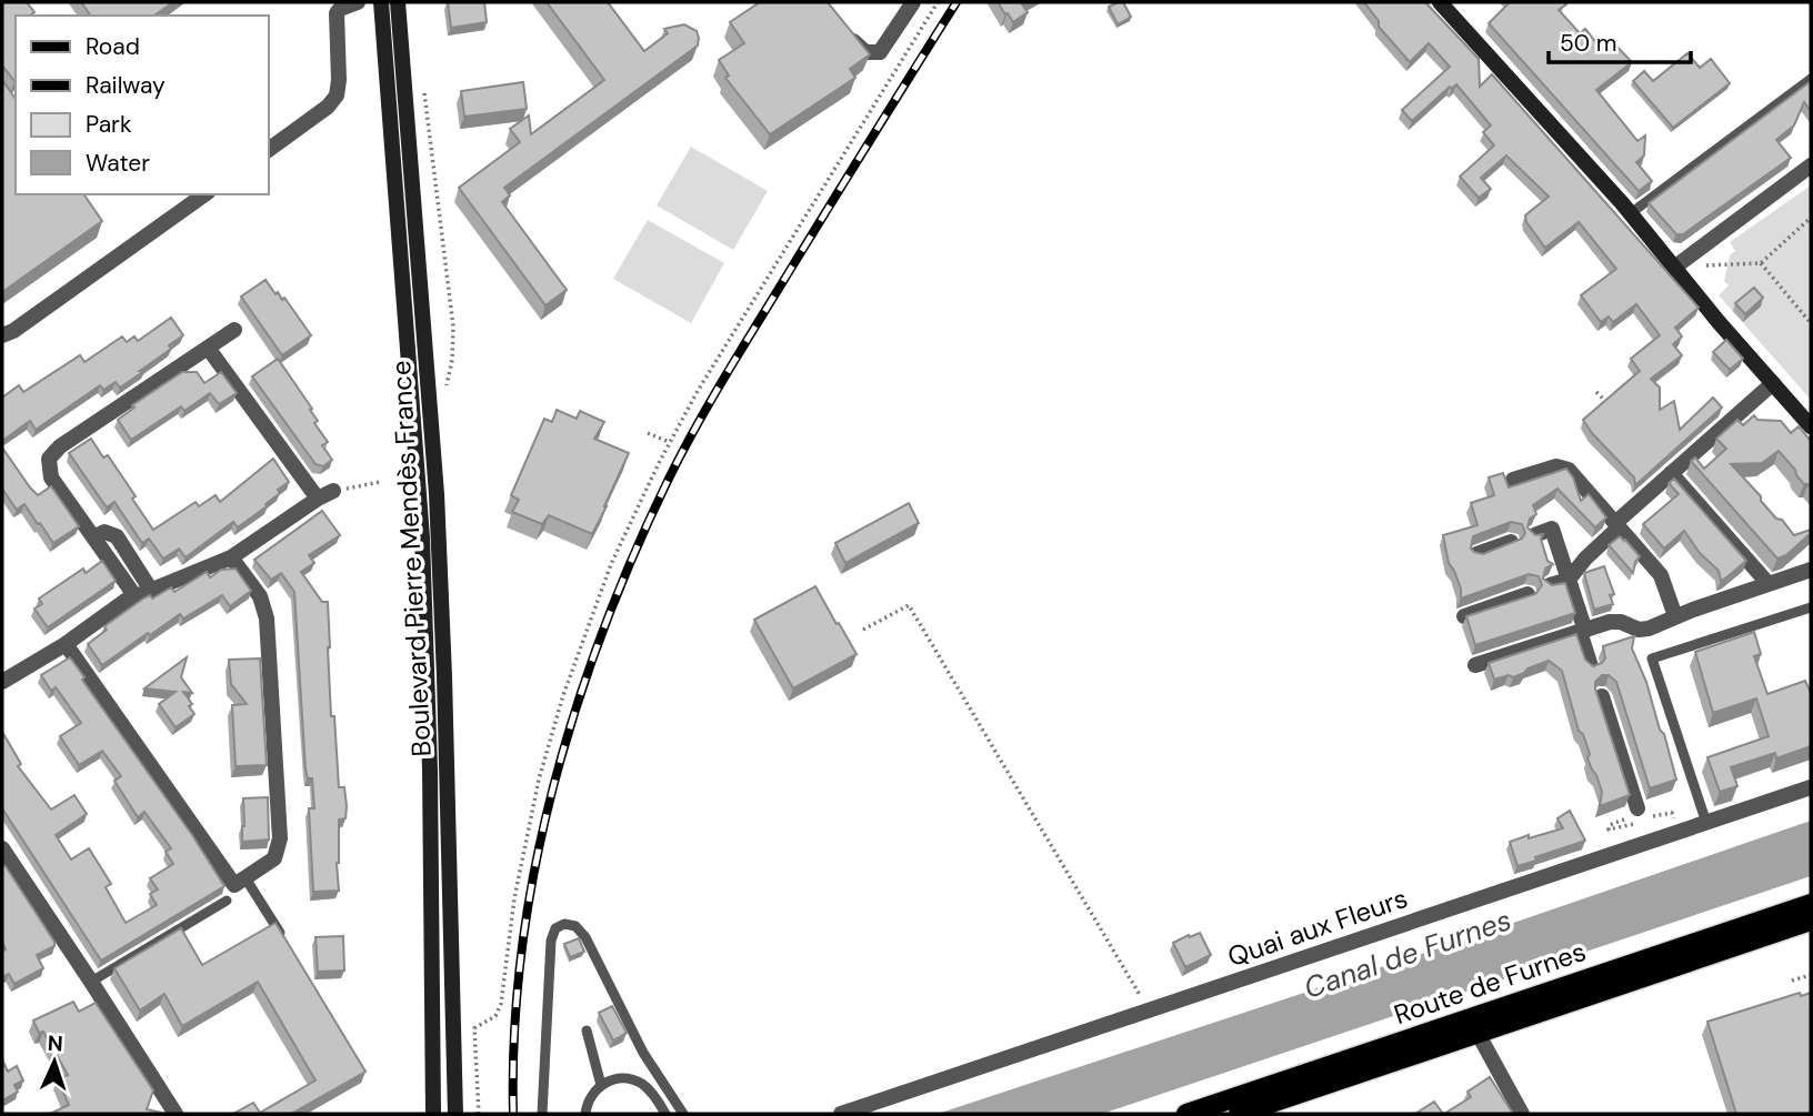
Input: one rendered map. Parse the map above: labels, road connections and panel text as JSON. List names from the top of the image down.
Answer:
{
  "streets": {
    "main road": ["Boulevard Pierre Mendès France", "Route de Furnes"],
    "street": ["Quai aux Fleurs"]
  },
  "water": ["Canal de Furnes"],
  "legend": [
    "Road",
    "Railway",
    "Park",
    "Water"
  ],
  "scale_bar": "50 m",
  "north": "top"
}
